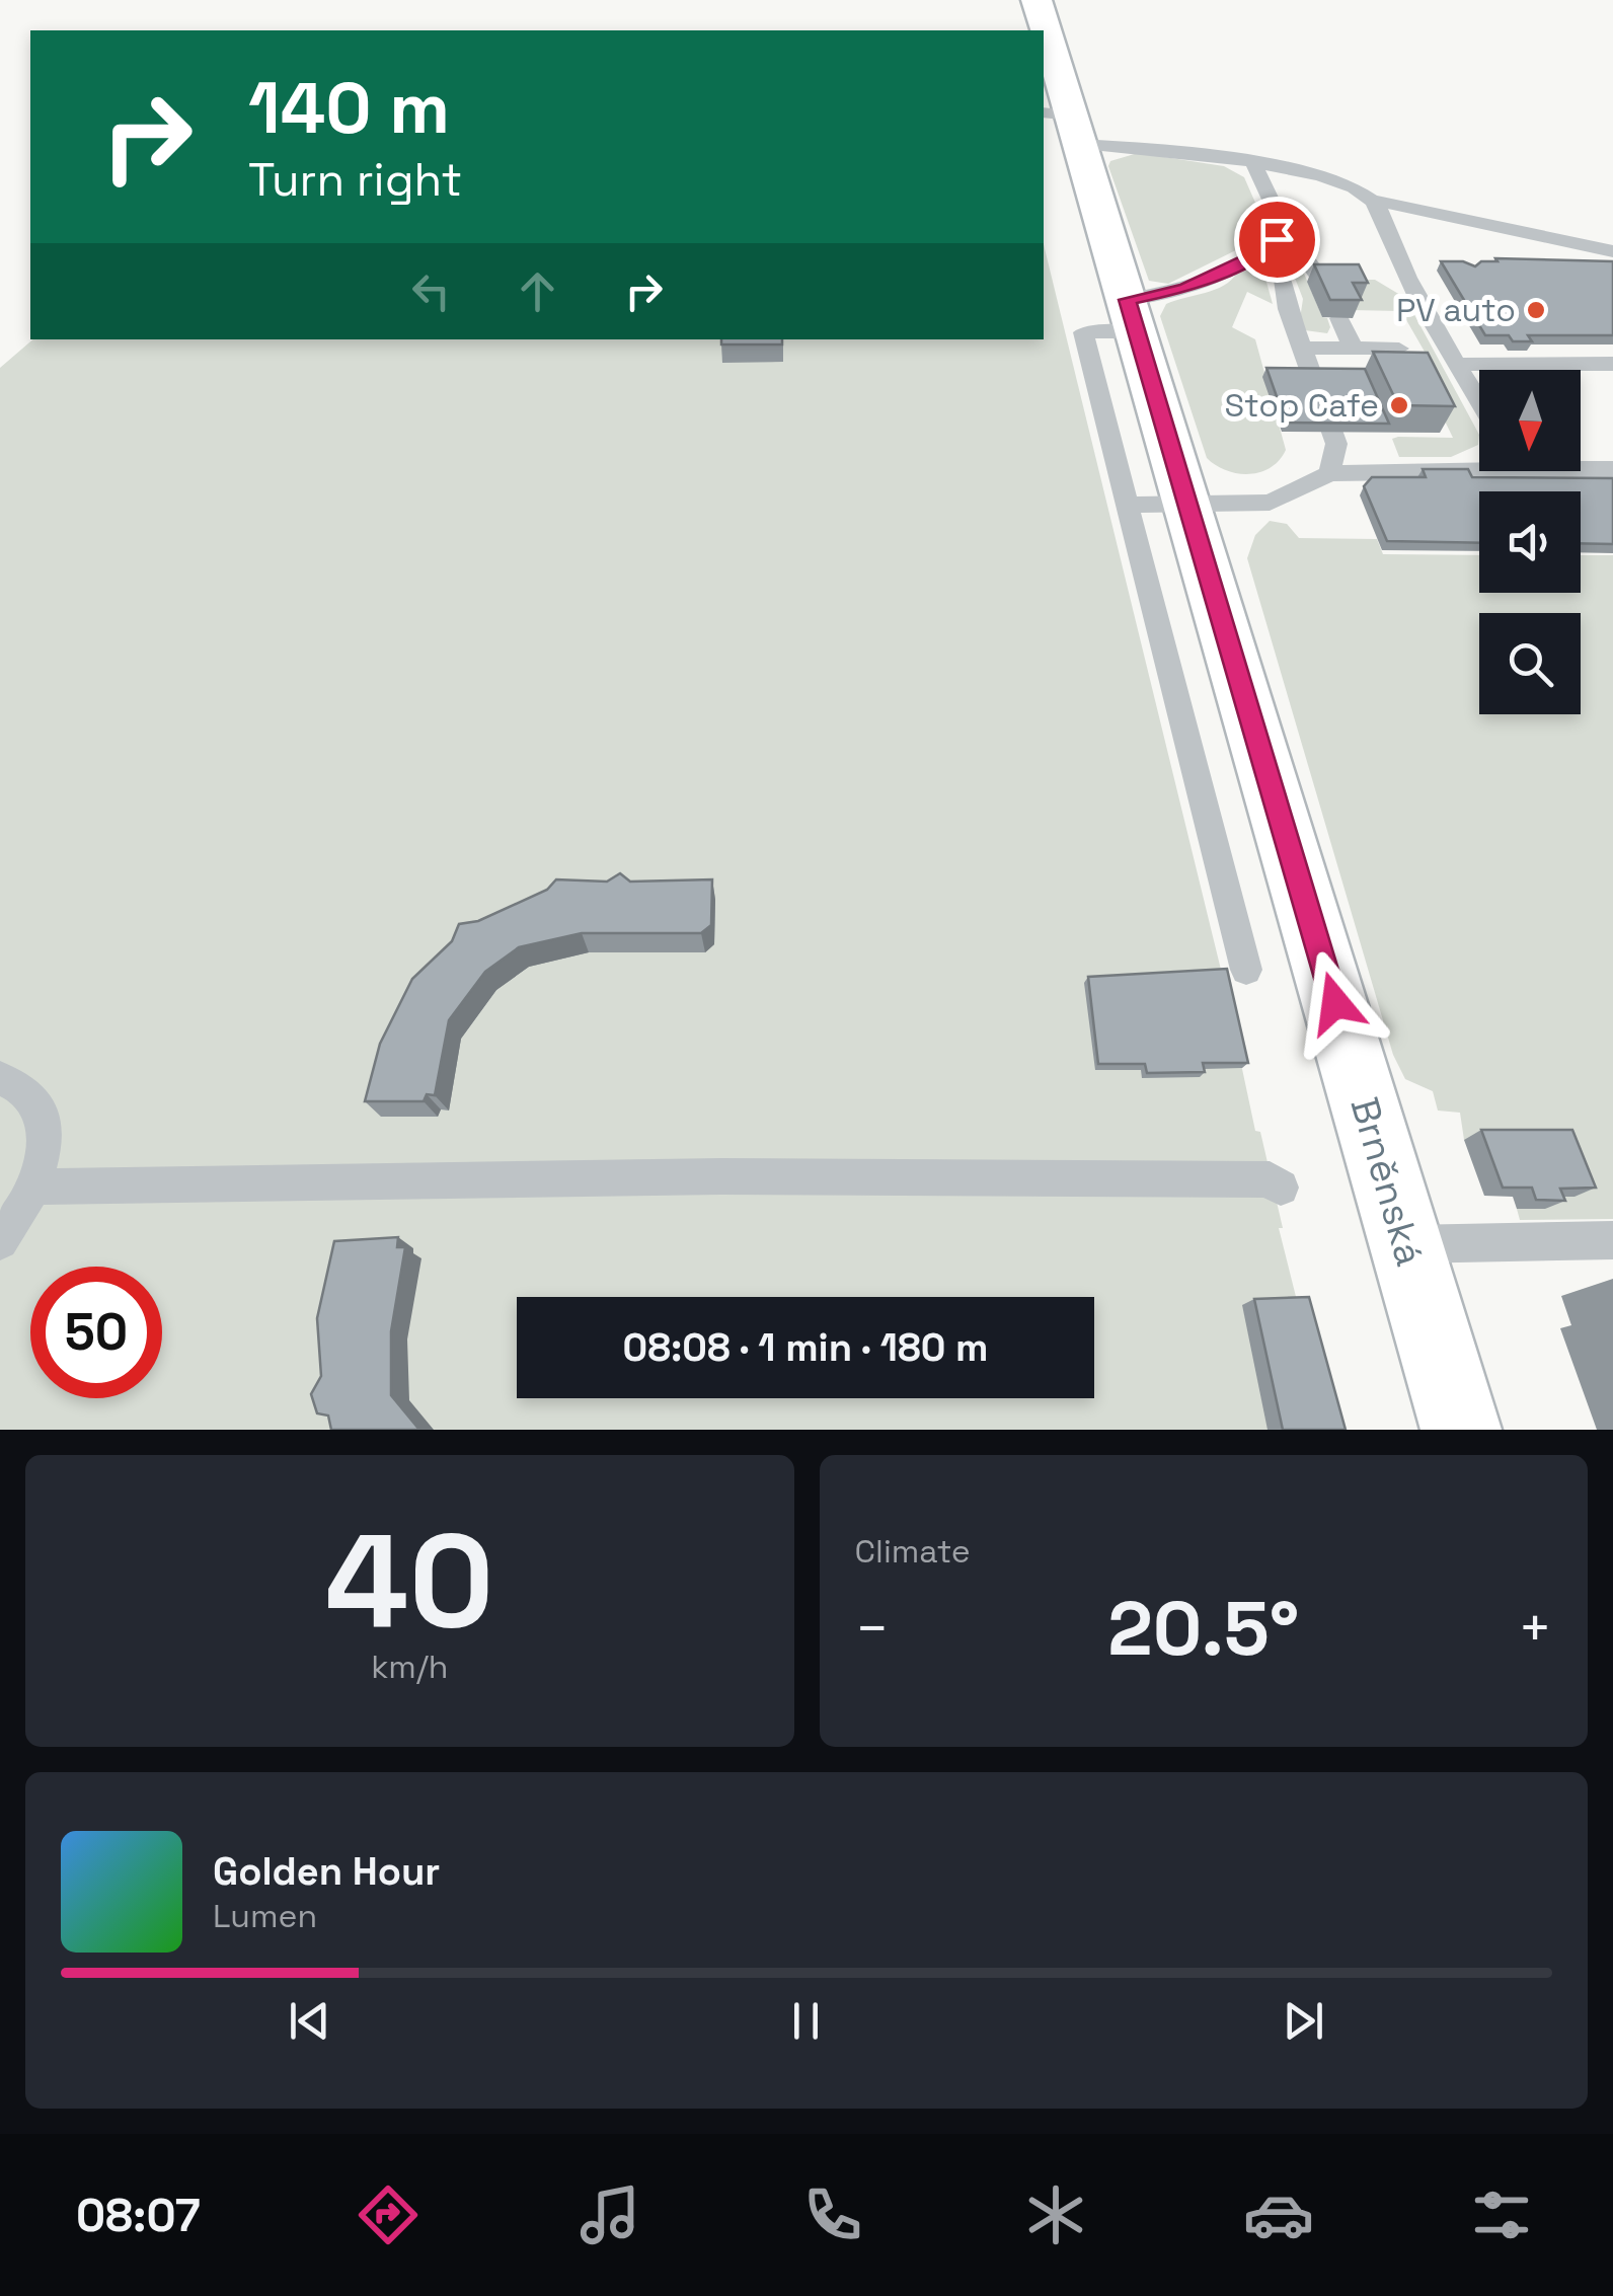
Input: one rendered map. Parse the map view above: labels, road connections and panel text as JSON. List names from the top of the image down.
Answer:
{
  "streets": {
    "main road": ["Brněnská"]
  },
  "places": ["PV auto", "Stop Cafe"],
  "north": "bottom",
  "page": {
    "turn": ["140 m", "Turn right"],
    "limit": "50",
    "trip": "08:08 · 1 min · 180 m",
    "tile": [
      ["40", "km/h"],
      "Climate"
    ],
    "heat": ["−", "20.5°", "+"],
    "song": ["Golden Hour", "Lumen"],
    "tabs": "08:07"
  }
}
